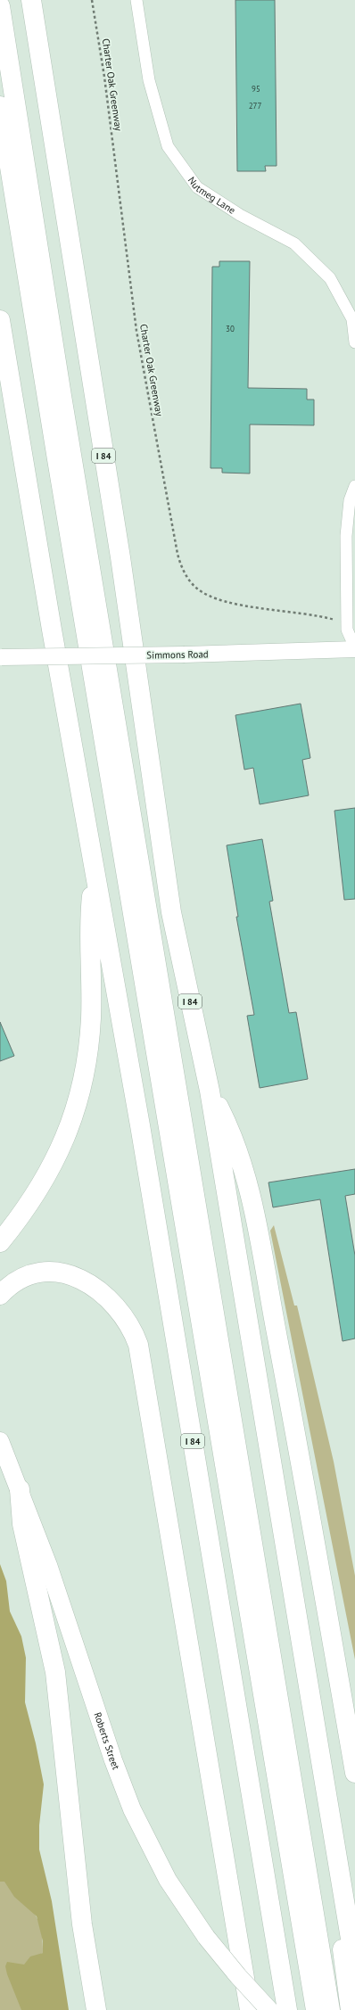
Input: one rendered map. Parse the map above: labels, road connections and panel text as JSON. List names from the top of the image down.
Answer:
{
  "streets": {
    "highway": ["I 84"],
    "main road": ["Simmons Road", "Roberts Street"],
    "street": ["Nutmeg Lane"],
    "path": ["Charter Oak Greenway"]
  },
  "house_numbers": ["95", "277", "30"]
}
